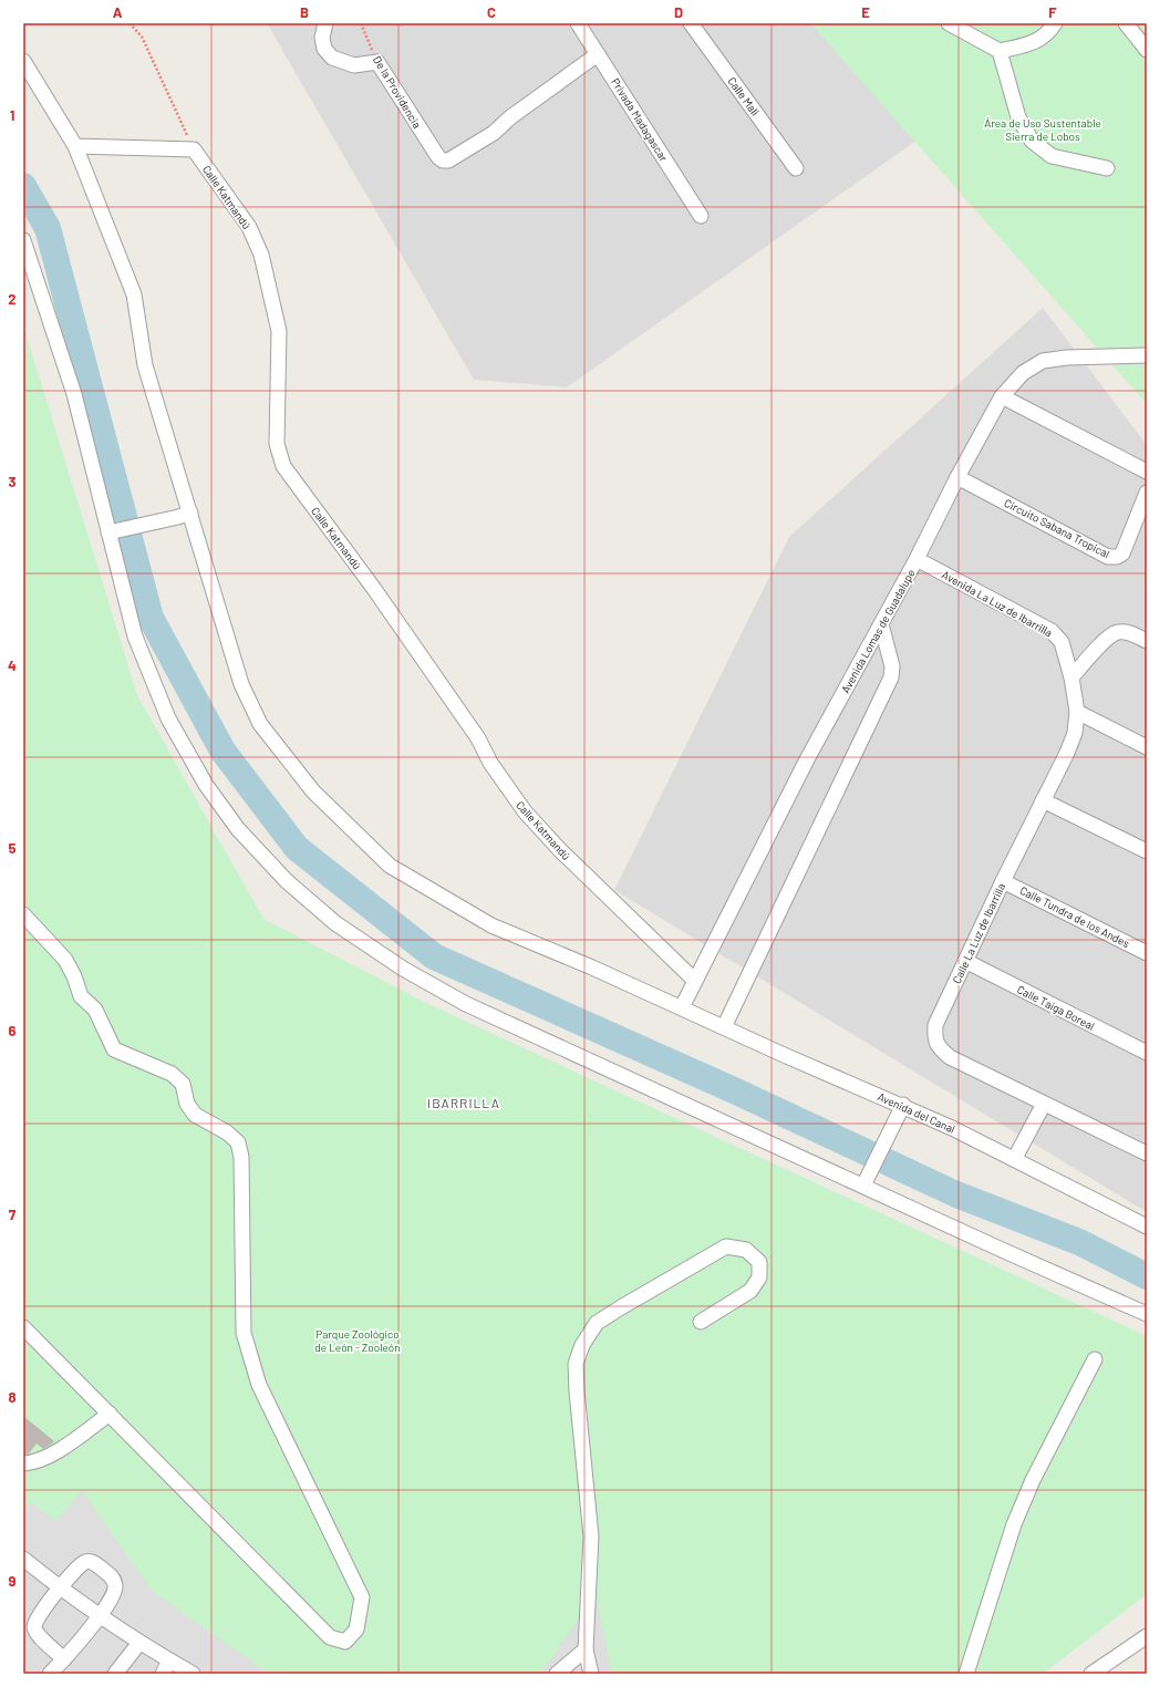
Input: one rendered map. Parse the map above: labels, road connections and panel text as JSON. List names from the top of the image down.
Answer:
{
  "streets": {
    "street": [
      "De la Providencia",
      "Calle Mali",
      "Privada Madagascar",
      "Calle Katmandú",
      "Circuito Sabana Tropical",
      "Avenida La Luz de Ibarrilla",
      "Avenida Lomas de Guadalupe",
      "Calle Tundra de los Andes",
      "Calle La Luz de Ibarrilla",
      "Calle Taiga Boreal",
      "Avenida del Canal"
    ]
  },
  "crossings": [
    ["De la Providencia", "Privada Madagascar"],
    ["Calle Katmandú", "Avenida Lomas de Guadalupe"],
    ["Circuito Sabana Tropical", "Avenida Lomas de Guadalupe"],
    ["Avenida La Luz de Ibarrilla", "Avenida Lomas de Guadalupe"],
    ["Avenida La Luz de Ibarrilla", "Calle La Luz de Ibarrilla"],
    ["Avenida Lomas de Guadalupe", "Avenida del Canal"],
    ["Calle Tundra de los Andes", "Calle La Luz de Ibarrilla"],
    ["Calle La Luz de Ibarrilla", "Calle Taiga Boreal"]
  ],
  "districts": ["IBARRILLA"],
  "parks": ["Área de Uso Sustentable Sierra de Lobos", "Parque Zoológico de León - Zooleón"],
  "grid": {
    "columns": [
      "A",
      "B",
      "C",
      "D",
      "E",
      "F"
    ],
    "rows": [
      "1",
      "2",
      "3",
      "4",
      "5",
      "6",
      "7",
      "8",
      "9"
    ]
  }
}
